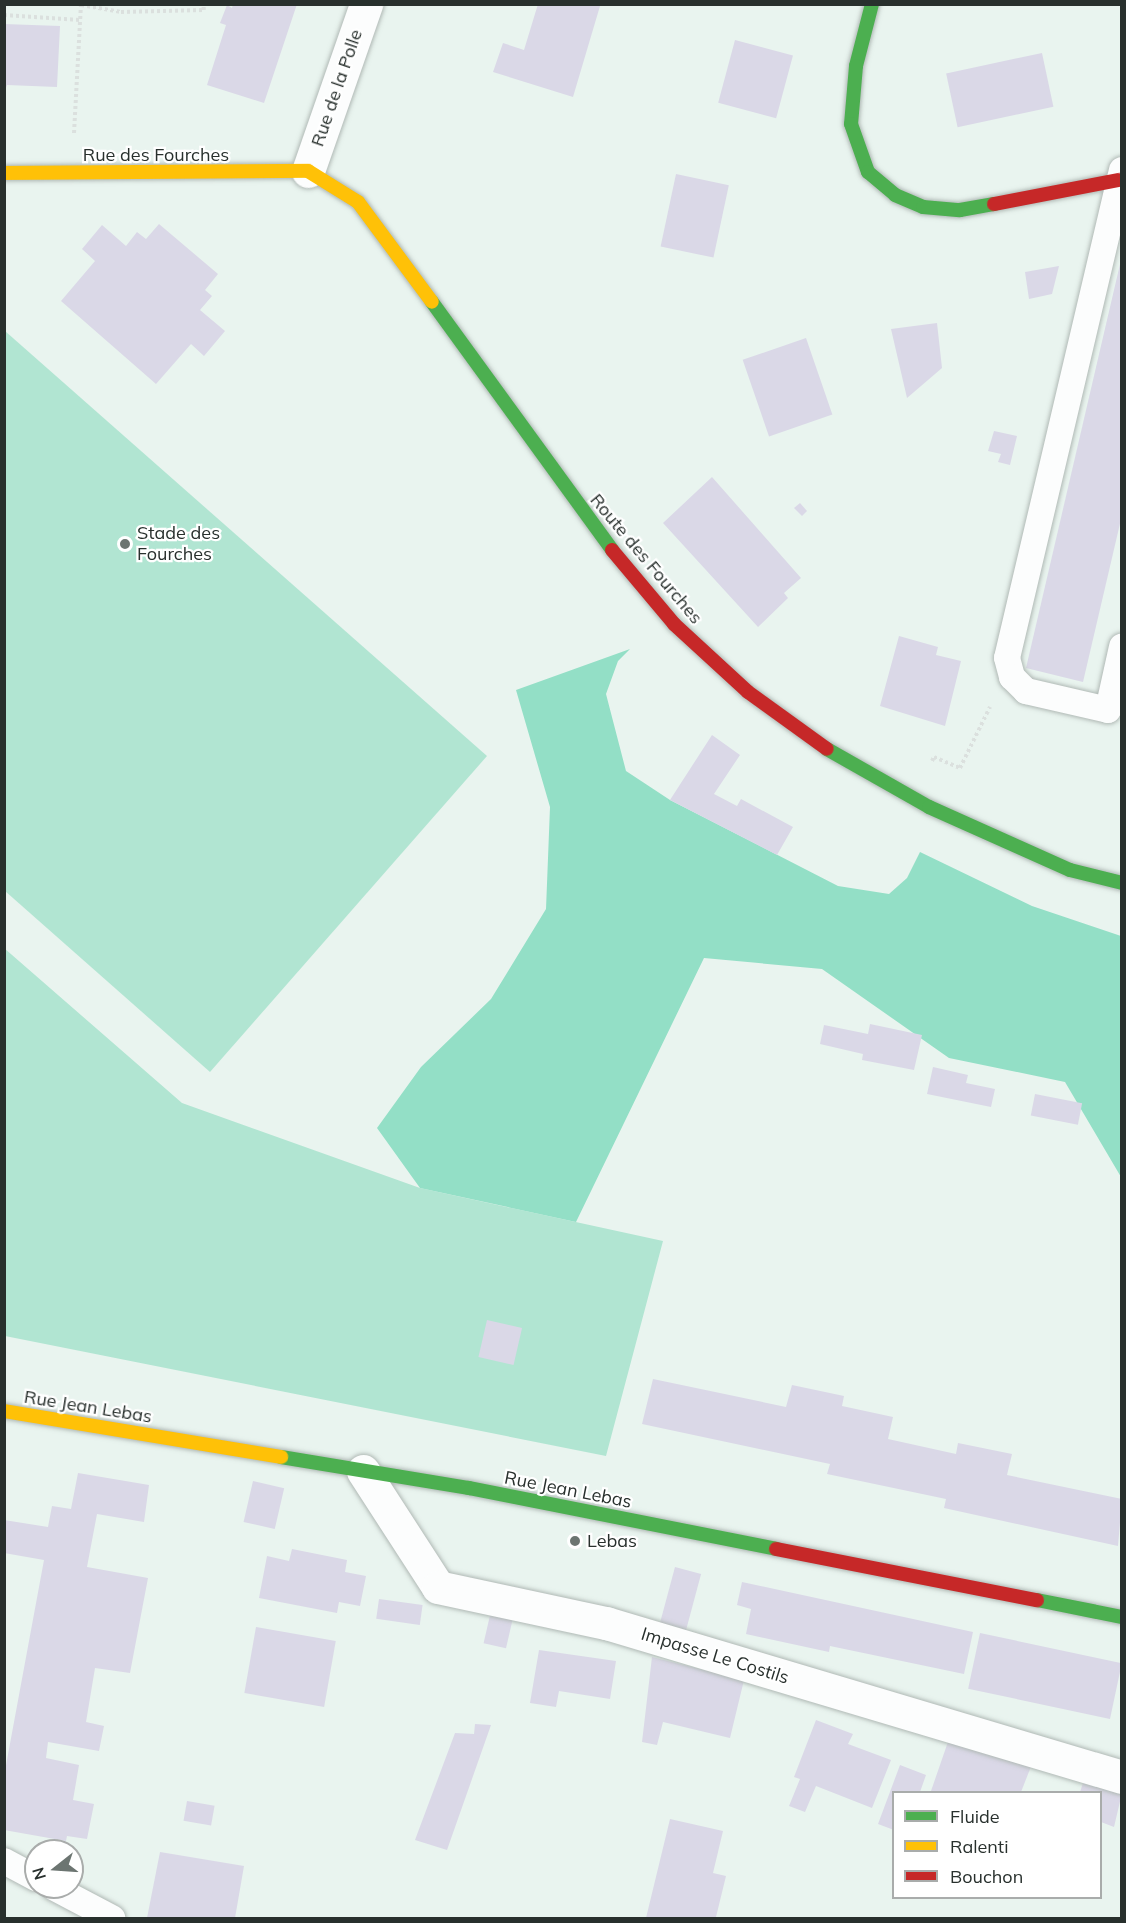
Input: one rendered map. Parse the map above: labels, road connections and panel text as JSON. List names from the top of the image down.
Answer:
{
  "streets": {
    "street": [
      "Rue de la Polle",
      "Rue des Fourches",
      "Route des Fourches",
      "Rue Jean Lebas",
      "Impasse Le Costils"
    ]
  },
  "crossings": [
    ["Rue de la Polle", "Rue des Fourches"],
    ["Rue de la Polle", "Route des Fourches"],
    ["Rue des Fourches", "Route des Fourches"],
    ["Rue Jean Lebas", "Impasse Le Costils"]
  ],
  "places": ["Stade des Fourches", "Lebas"],
  "legend": ["Fluide", "Ralenti", "Bouchon"],
  "north": "left"
}
